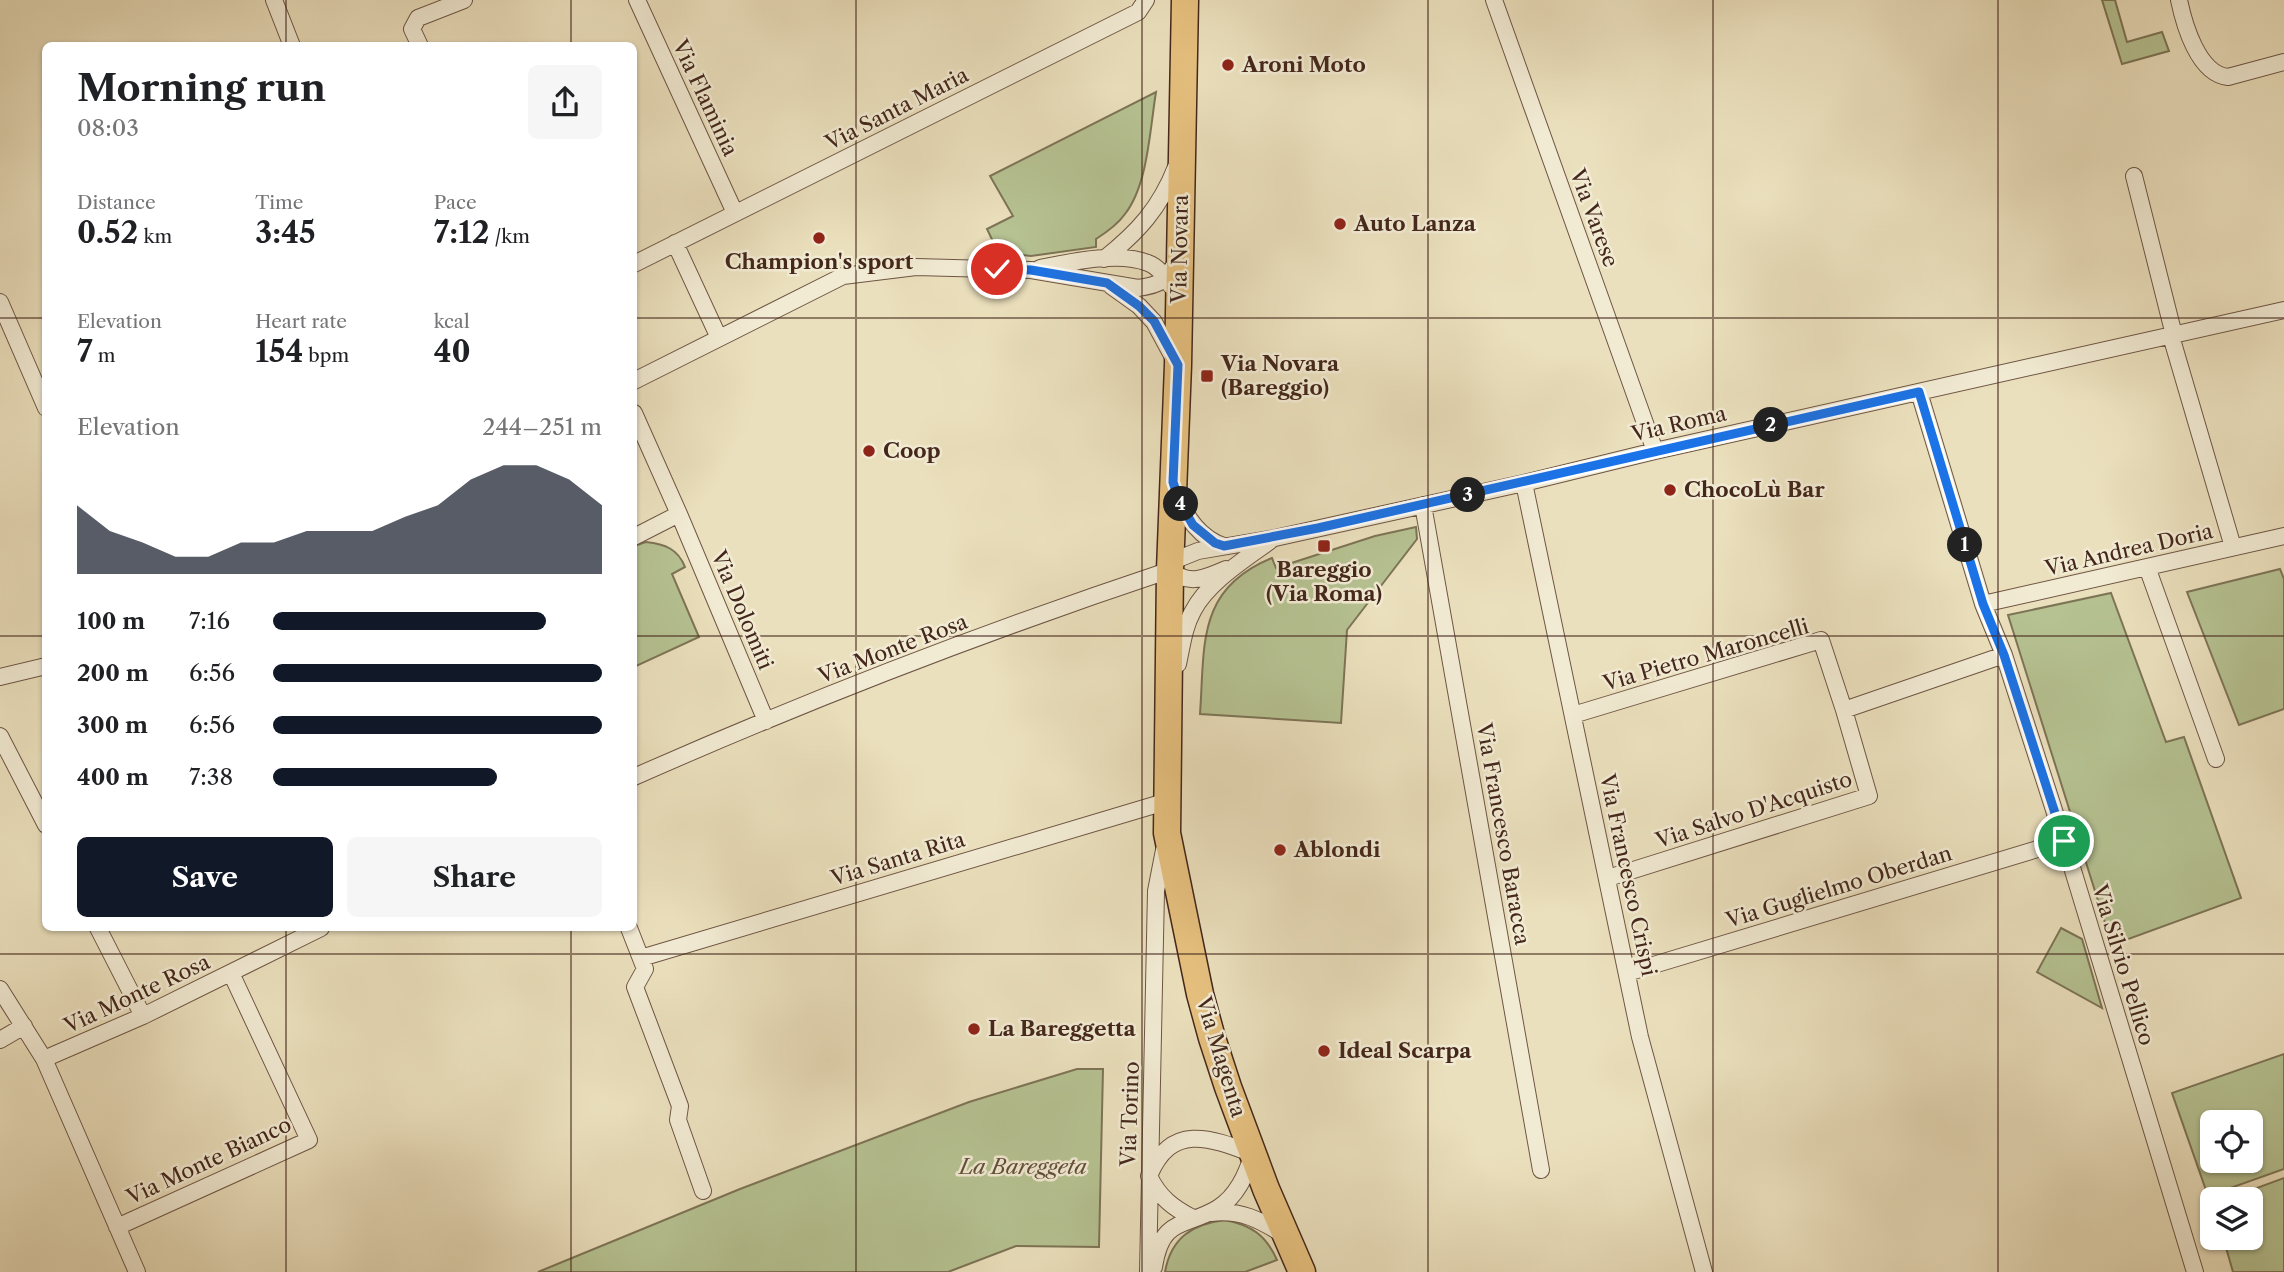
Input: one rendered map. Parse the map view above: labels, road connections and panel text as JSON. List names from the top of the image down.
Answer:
{
  "streets": {
    "main road": ["Via Novara", "Via Magenta"],
    "street": [
      "Via Flaminia",
      "Via Santa Maria",
      "Via Varese",
      "Via Roma",
      "Via Andrea Doria",
      "Via Dolomiti",
      "Via Monte Rosa",
      "Via Pietro Maroncelli",
      "Via Salvo D'Acquisto",
      "Via Francesco Baracca",
      "Via Santa Rita",
      "Via Francesco Crispi",
      "Via Guglielmo Oberdan",
      "Via Silvio Pellico",
      "Via Torino",
      "Via Monte Bianco"
    ]
  },
  "crossings": [
    ["Via Flaminia", "Via Santa Maria"],
    ["Via Varese", "Via Roma"],
    ["Via Novara", "Via Monte Rosa"],
    ["Via Novara", "Via Santa Rita"],
    ["Via Novara", "Via Magenta"],
    ["Via Novara", "Via Torino"],
    ["Via Roma", "Via Monte Rosa"],
    ["Via Roma", "Via Francesco Baracca"],
    ["Via Roma", "Via Francesco Crispi"],
    ["Via Roma", "Via Silvio Pellico"],
    ["Via Andrea Doria", "Via Silvio Pellico"],
    ["Via Dolomiti", "Via Monte Rosa"],
    ["Via Monte Rosa", "Via Monte Bianco"],
    ["Via Pietro Maroncelli", "Via Salvo D'Acquisto"],
    ["Via Pietro Maroncelli", "Via Francesco Crispi"],
    ["Via Salvo D'Acquisto", "Via Francesco Crispi"],
    ["Via Francesco Crispi", "Via Guglielmo Oberdan"],
    ["Via Guglielmo Oberdan", "Via Silvio Pellico"],
    ["Via Magenta", "Via Torino"]
  ],
  "parks": ["La Bareggeta"],
  "places": {
    "other": [
      "Aroni Moto",
      "Auto Lanza",
      "Champion's sport",
      "Coop",
      "ChocoLù Bar",
      "Ablondi",
      "La Bareggetta",
      "Ideal Scarpa"
    ],
    "transit": ["Via Novara (Bareggio)", "Bareggio (Via Roma)"]
  },
  "page": {
    "heading": ["Morning run", "08:03"],
    "stats": [
      ["Distance", "0.52 km"],
      ["Time", "3:45"],
      ["Pace", "7:12 /km"],
      ["Elevation", "7 m"],
      ["Heart rate", "154 bpm"],
      ["kcal", "40"]
    ],
    "chart": ["Elevation", "244–251 m"],
    "pins": [
      "2",
      "3",
      "4",
      "1"
    ],
    "list": [
      {
        "name": "100 m",
        "note": "7:16"
      },
      {
        "name": "200 m",
        "note": "6:56"
      },
      {
        "name": "300 m",
        "note": "6:56"
      },
      {
        "name": "400 m",
        "note": "7:38"
      }
    ],
    "buttons": ["Save", "Share"]
  }
}
